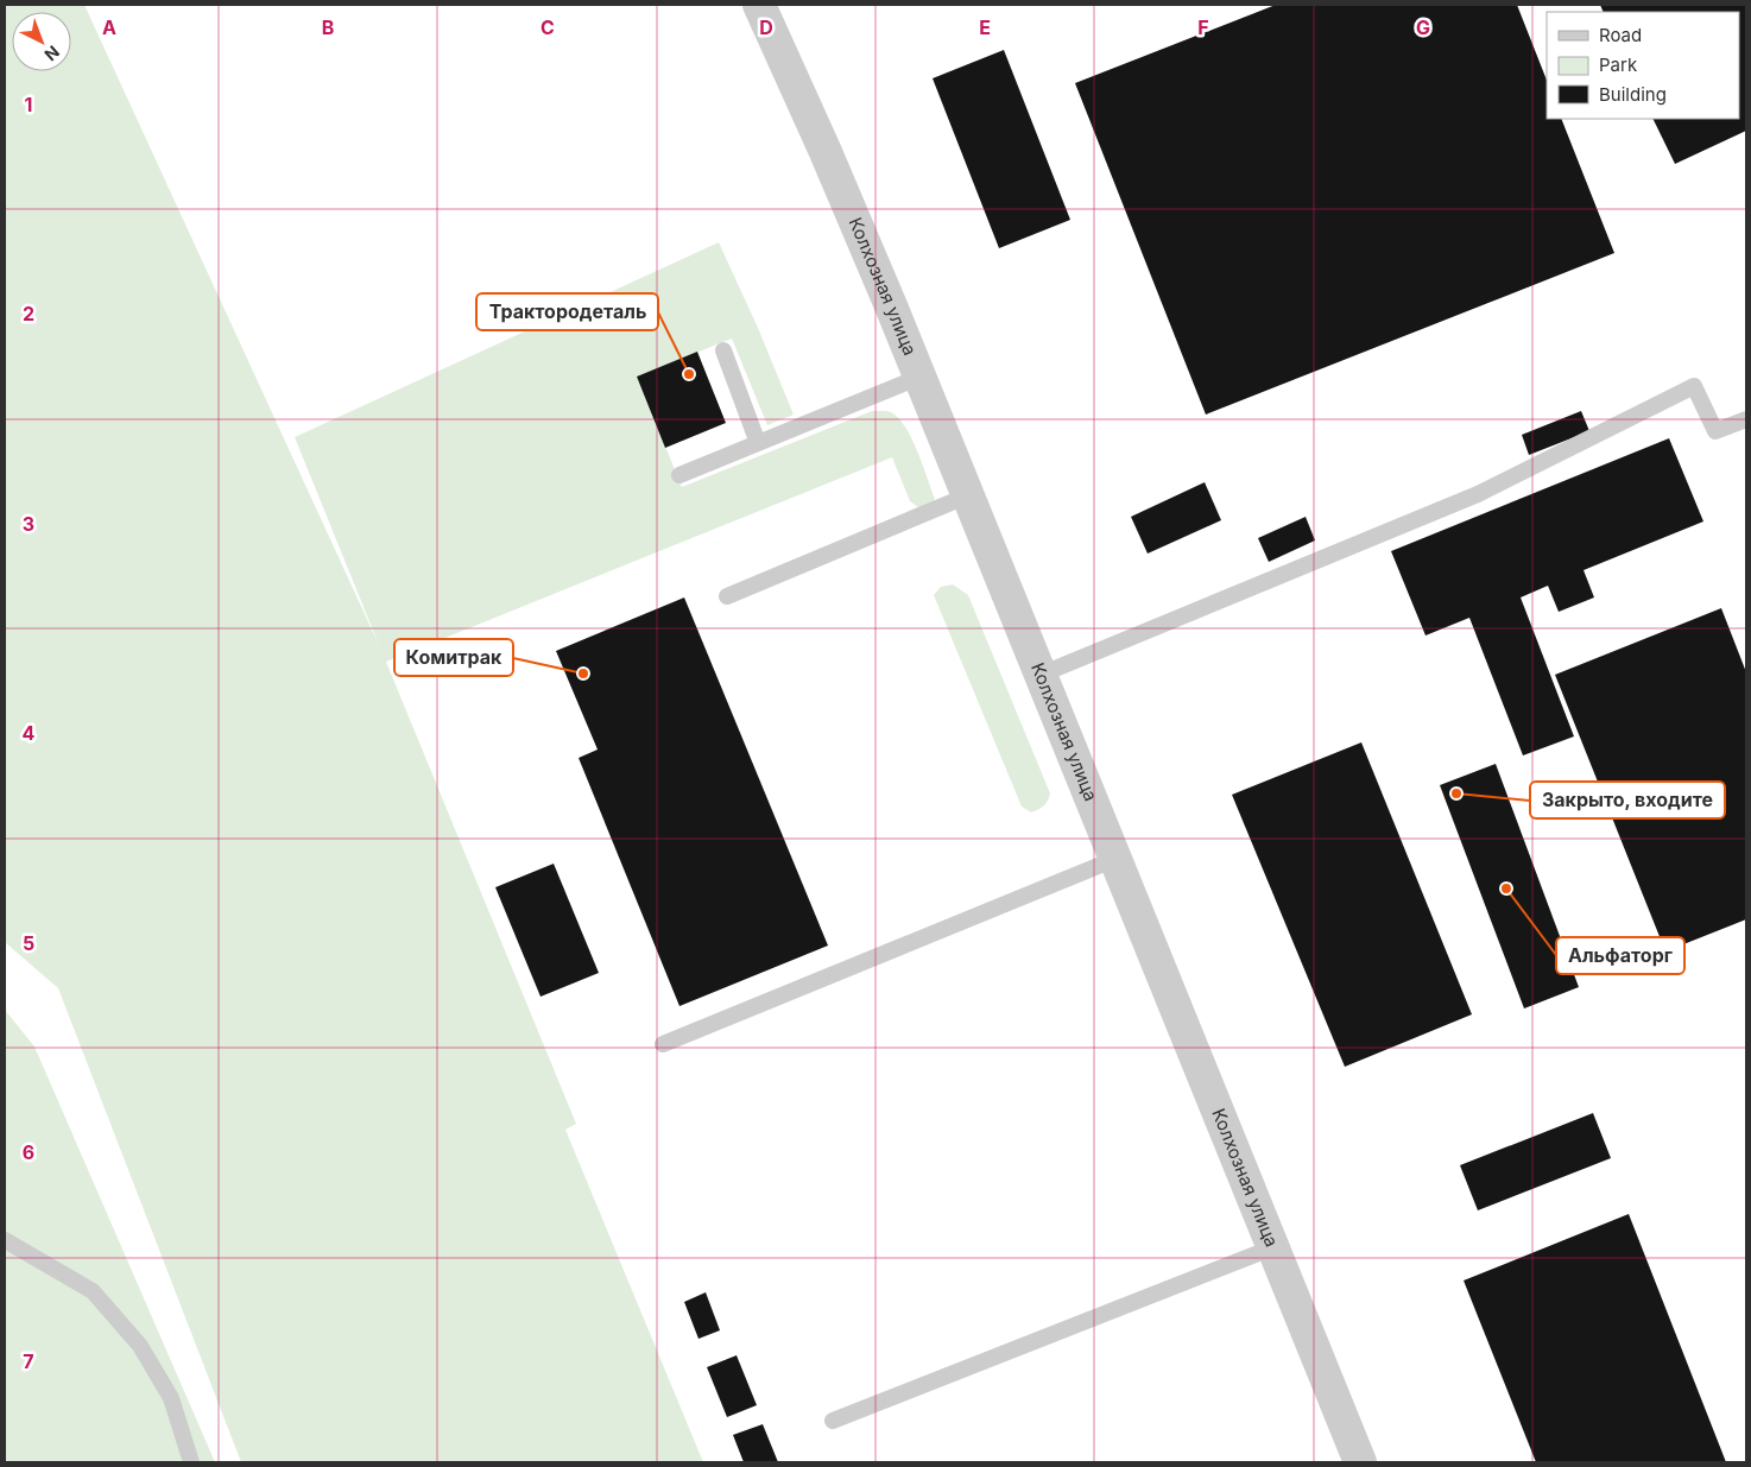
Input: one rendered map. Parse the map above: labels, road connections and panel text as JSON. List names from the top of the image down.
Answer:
{
  "streets": {
    "street": ["Колхозная улица"]
  },
  "places": [
    "Трактородеталь",
    "Комитрак",
    "Закрыто, входите",
    "Альфаторг"
  ],
  "legend": ["Road", "Park", "Building"],
  "north": "bottom right",
  "grid": {
    "columns": [
      "A",
      "B",
      "C",
      "D",
      "E",
      "F",
      "G"
    ],
    "rows": [
      "1",
      "2",
      "3",
      "4",
      "5",
      "6",
      "7"
    ]
  }
}
